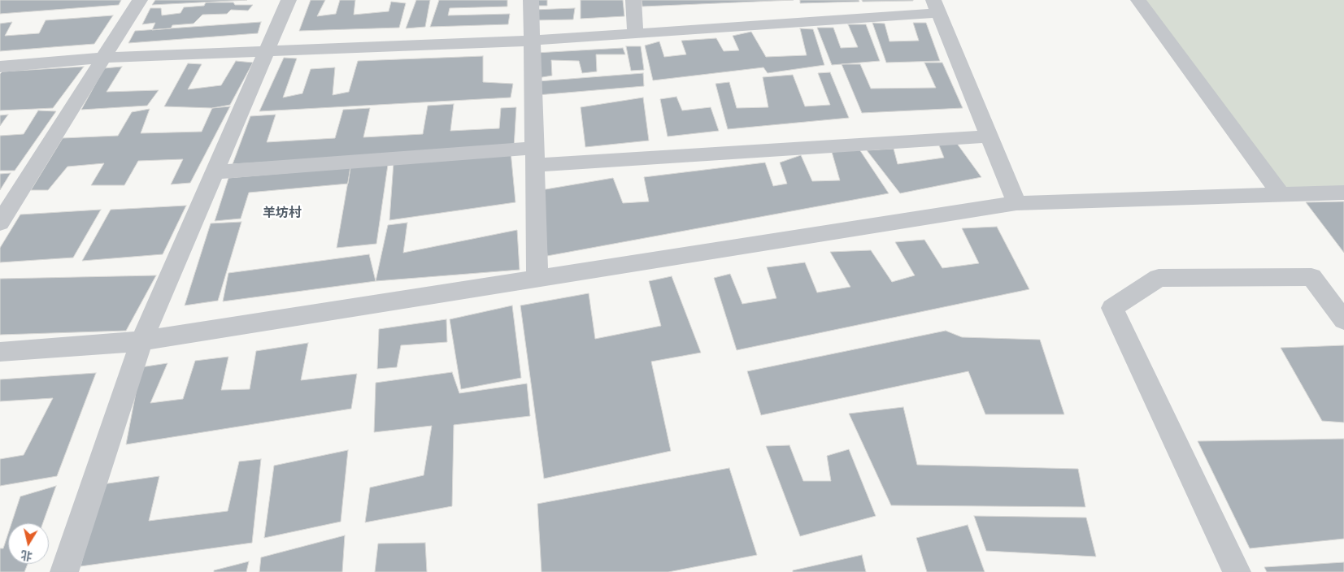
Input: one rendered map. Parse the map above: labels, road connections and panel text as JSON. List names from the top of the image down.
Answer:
{
  "districts": ["羊坊村"],
  "north": "bottom"
}
